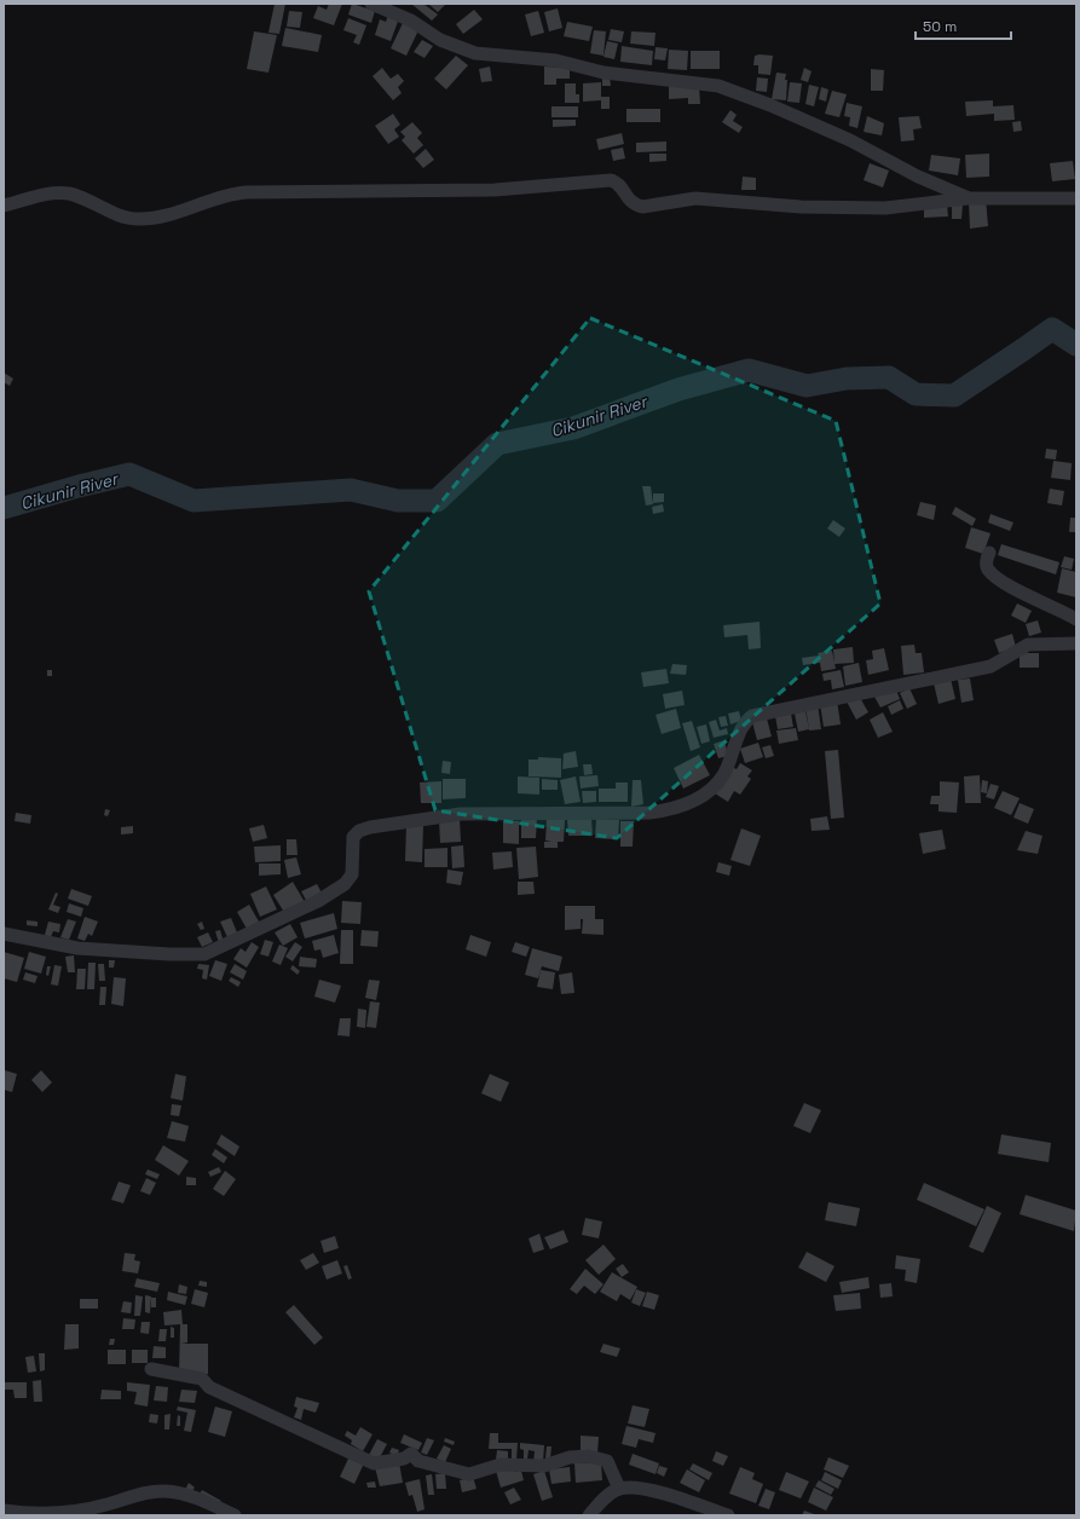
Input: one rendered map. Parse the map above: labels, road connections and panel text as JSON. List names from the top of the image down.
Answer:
{
  "water": ["Cikunir River"],
  "scale_bar": "50 m"
}
